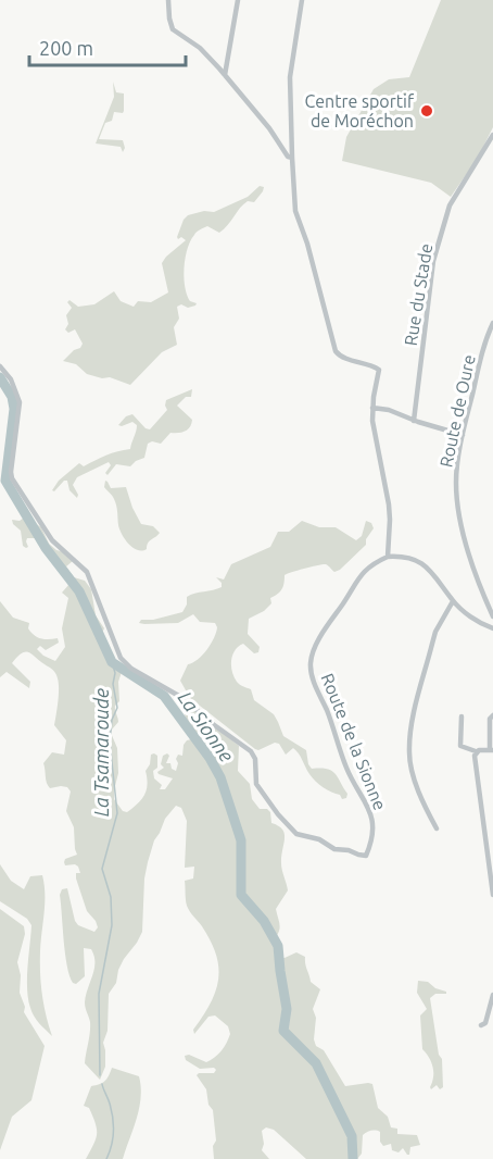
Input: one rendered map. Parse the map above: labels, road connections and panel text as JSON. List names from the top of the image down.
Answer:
{
  "streets": {
    "street": ["Rue du Stade", "Route de Oure", "Route de la Sionne"]
  },
  "water": ["La Sionne", "La Tsamaroude"],
  "places": ["Centre sportif de Moréchon"],
  "scale_bar": "200 m"
}
